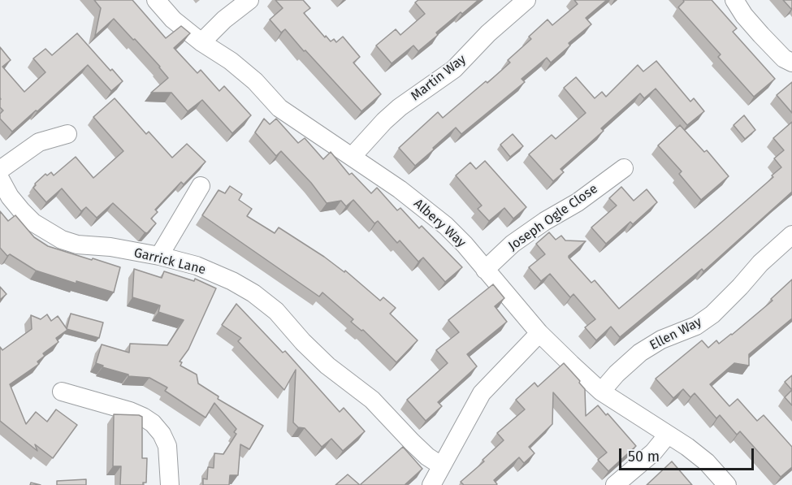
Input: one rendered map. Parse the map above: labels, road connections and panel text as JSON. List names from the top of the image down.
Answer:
{
  "streets": {
    "street": [
      "Martin Way",
      "Joseph Ogle Close",
      "Albery Way",
      "Garrick Lane",
      "Ellen Way"
    ]
  },
  "crossings": [
    ["Martin Way", "Albery Way"],
    ["Joseph Ogle Close", "Albery Way"],
    ["Albery Way", "Ellen Way"]
  ],
  "scale_bar": "50 m"
}
